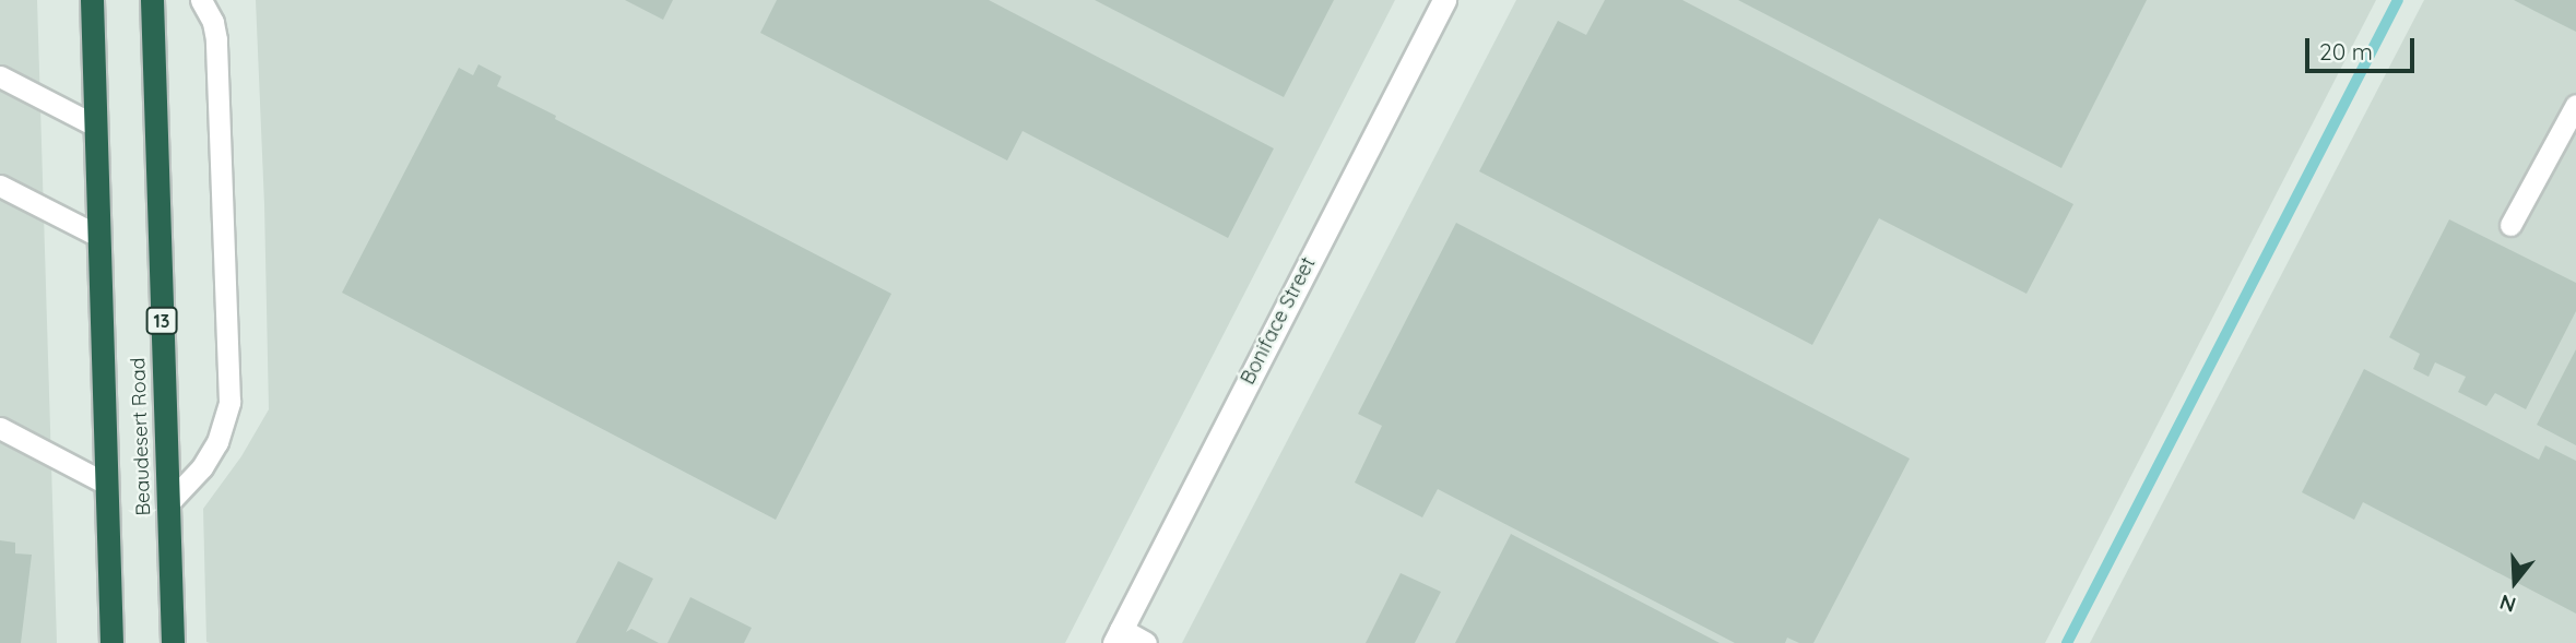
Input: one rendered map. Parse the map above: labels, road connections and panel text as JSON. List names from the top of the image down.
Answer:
{
  "streets": {
    "highway": ["13", "Beaudesert Road"],
    "street": ["Boniface Street"]
  },
  "scale_bar": "20 m",
  "north": "bottom"
}
